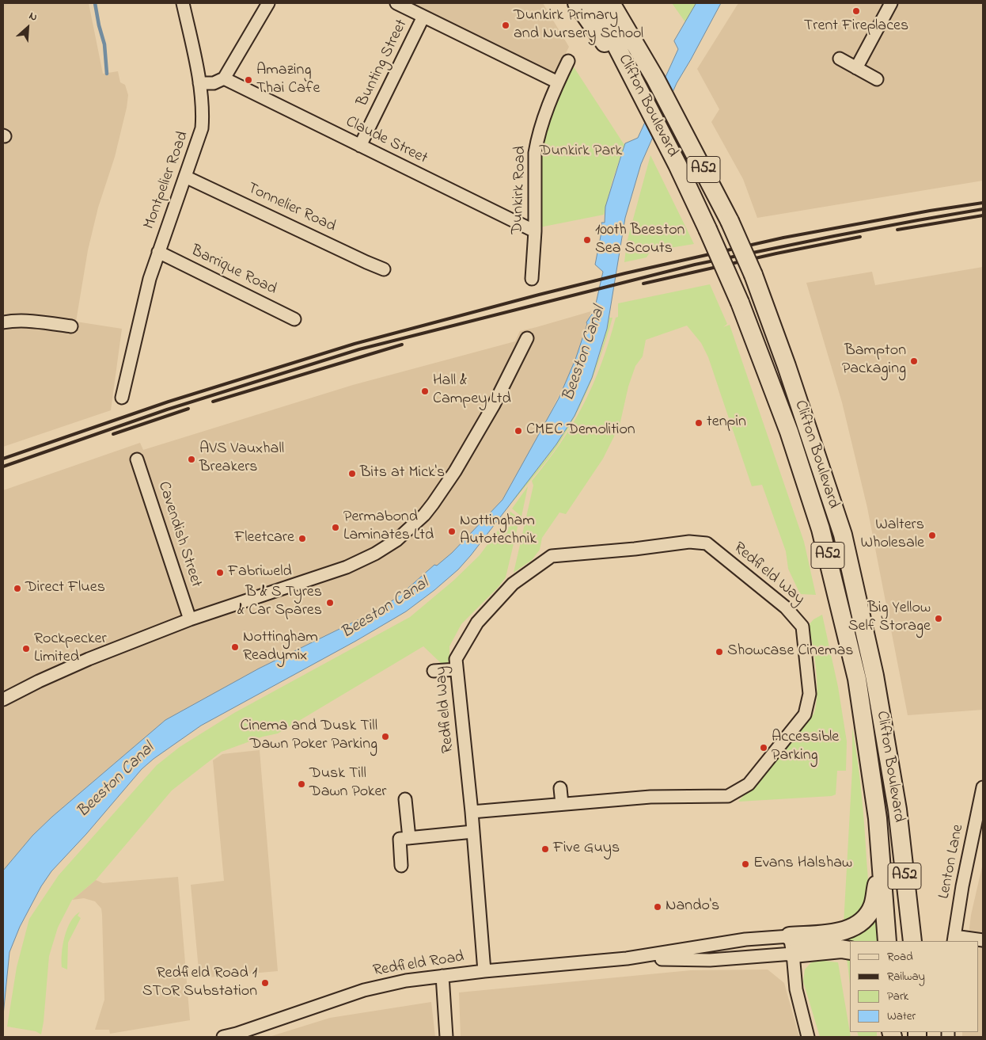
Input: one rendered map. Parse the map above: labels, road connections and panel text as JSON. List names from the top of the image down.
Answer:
{
  "streets": {
    "highway": ["Clifton Boulevard", "A52"],
    "street": [
      "Bunting Street",
      "Claude Street",
      "Montpelier Road",
      "Dunkirk Road",
      "Tonnelier Road",
      "Barrique Road",
      "Cavendish Street",
      "Redfield Way",
      "Lenton Lane",
      "Redfield Road"
    ]
  },
  "crossings": [
    ["Bunting Street", "Claude Street"],
    ["Claude Street", "Dunkirk Road"],
    ["Montpelier Road", "Tonnelier Road"],
    ["Montpelier Road", "Barrique Road"],
    ["Redfield Way", "Redfield Road"]
  ],
  "water": ["Beeston Canal"],
  "parks": ["Dunkirk Park"],
  "places": [
    "Trent Fireplaces",
    "Dunkirk Primary and Nursery School",
    "Amazing Thai Cafe",
    "100th Beeston Sea Scouts",
    "Bampton Packaging",
    "Hall & Campey Ltd",
    "tenpin",
    "CMEC Demolition",
    "AVS Vauxhall Breakers",
    "Bits at Mick's",
    "Permabond Laminates Ltd",
    "Nottingham Autotechnik",
    "Walters Wholesale",
    "Fleetcare",
    "Fabriweld",
    "Direct Flues",
    "B & S Tyres & Car Spares",
    "Big Yellow Self Storage",
    "Nottingham Readymix",
    "Rockpecker Limited",
    "Showcase Cinemas",
    "Cinema and Dusk Till Dawn Poker Parking",
    "Accessible Parking",
    "Dusk Till Dawn Poker",
    "Five Guys",
    "Evans Halshaw",
    "Nando's",
    "Redfield Road 1 STOR Substation"
  ],
  "legend": [
    "Road",
    "Railway",
    "Park",
    "Water"
  ],
  "north": "top right"
}
